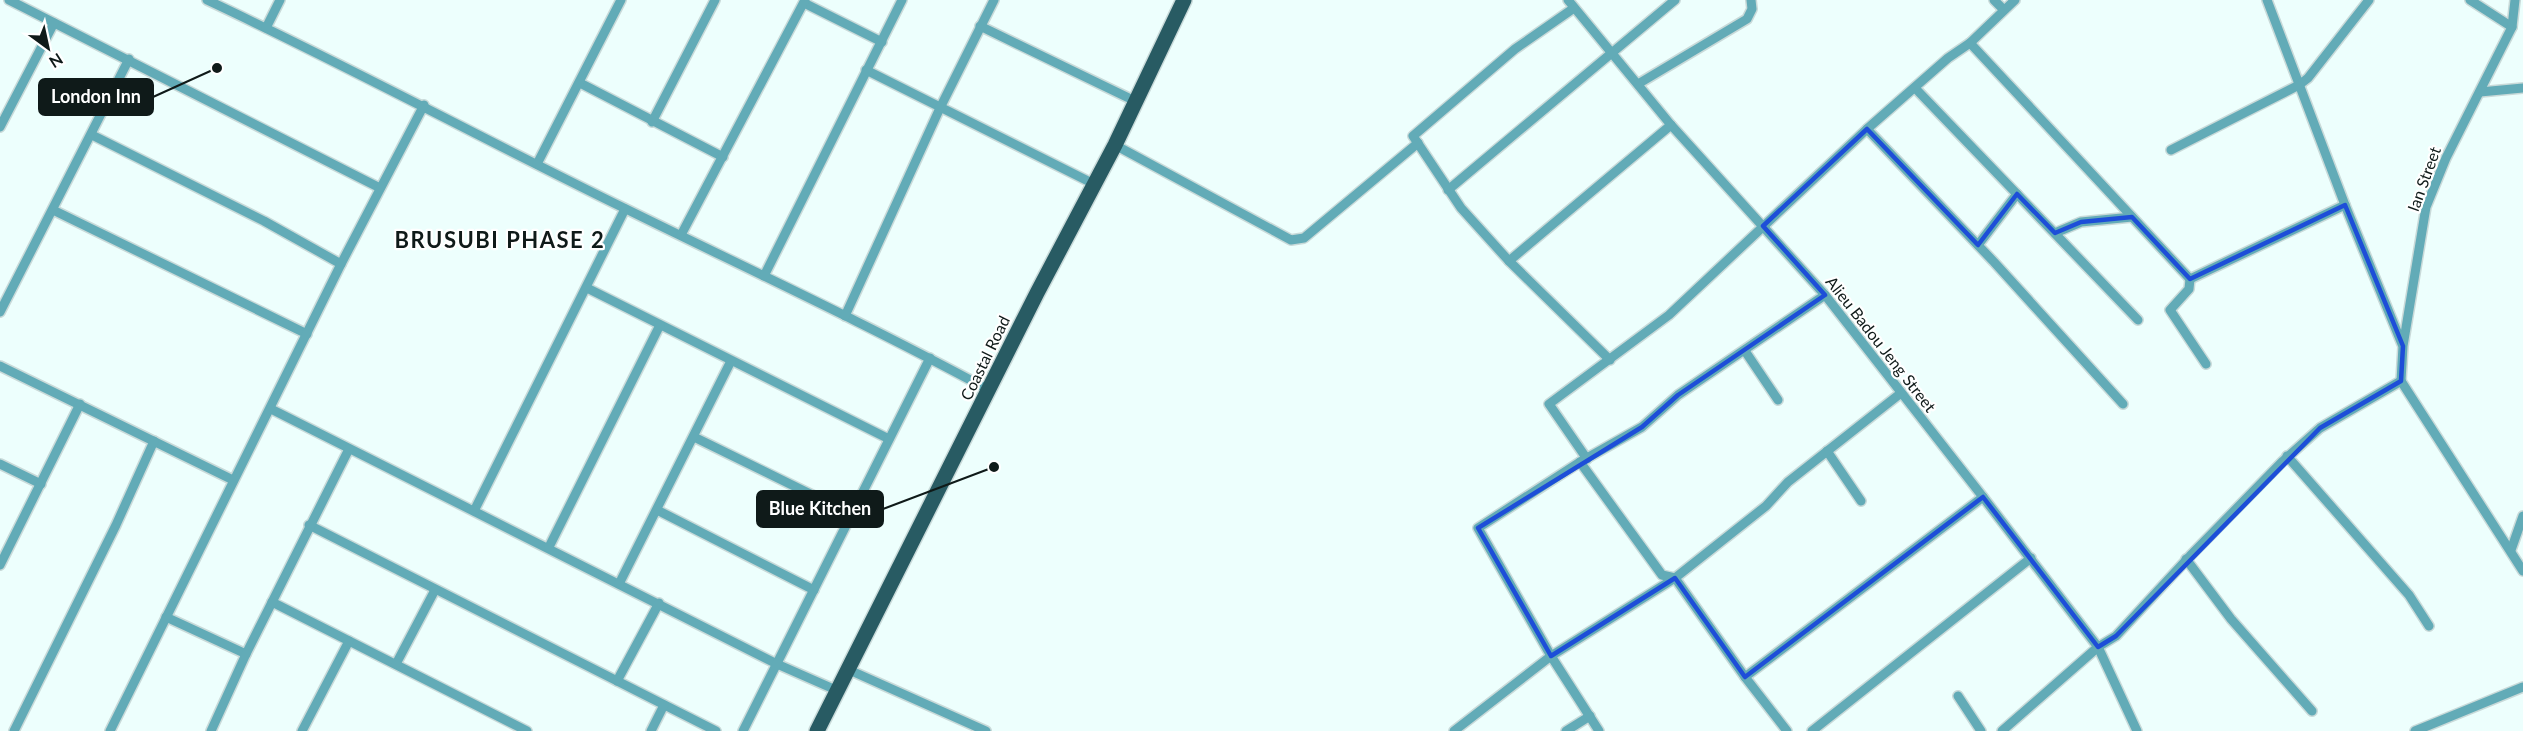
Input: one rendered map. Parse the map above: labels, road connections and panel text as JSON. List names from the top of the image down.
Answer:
{
  "streets": {
    "main road": ["Coastal Road"],
    "street": ["Ian Street", "Alieu Badou Jeng Street"]
  },
  "districts": ["BRUSUBI PHASE 2"],
  "places": ["London Inn", "Blue Kitchen"],
  "north": "bottom right"
}
